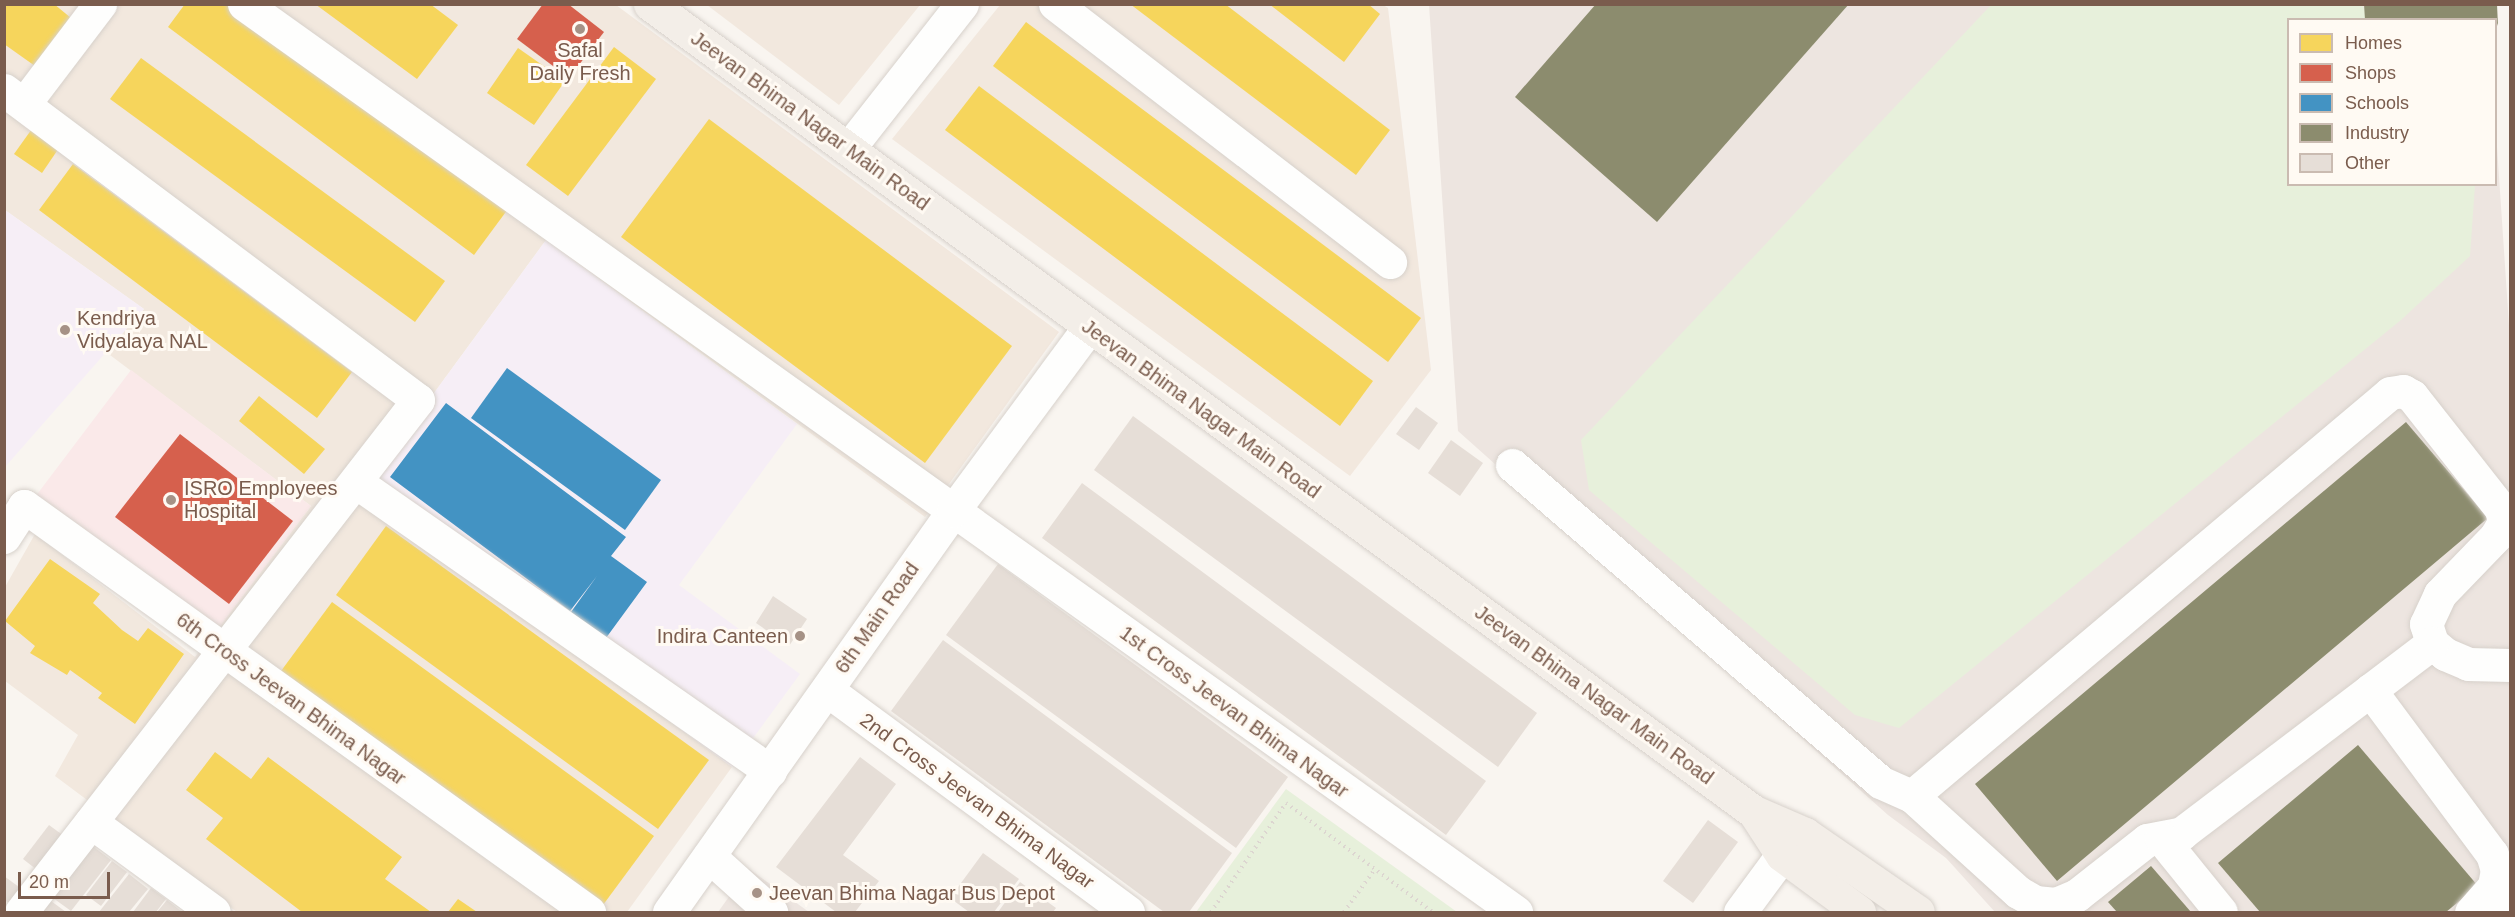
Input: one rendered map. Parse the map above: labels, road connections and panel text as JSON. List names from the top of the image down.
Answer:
{
  "streets": {
    "main road": ["Jeevan Bhima Nagar Main Road"],
    "street": [
      "6th Main Road",
      "6th Cross Jeevan Bhima Nagar",
      "1st Cross Jeevan Bhima Nagar",
      "2nd Cross Jeevan Bhima Nagar"
    ]
  },
  "crossings": [
    ["Jeevan Bhima Nagar Main Road", "6th Main Road"],
    ["6th Main Road", "1st Cross Jeevan Bhima Nagar"],
    ["6th Main Road", "2nd Cross Jeevan Bhima Nagar"]
  ],
  "places": [
    "Safal Daily Fresh",
    "Kendriya Vidyalaya NAL",
    "ISRO Employees Hospital",
    "Indira Canteen",
    "Jeevan Bhima Nagar Bus Depot"
  ],
  "legend": [
    "Homes",
    "Shops",
    "Schools",
    "Industry",
    "Other"
  ],
  "scale_bar": "20 m"
}
